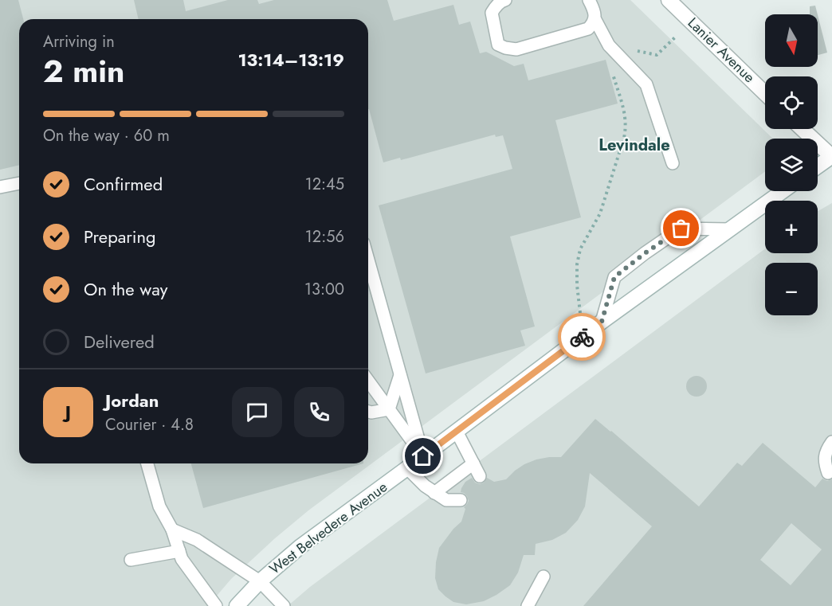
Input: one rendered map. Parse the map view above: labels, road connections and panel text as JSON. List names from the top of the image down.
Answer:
{
  "streets": {
    "main road": ["Lanier Avenue", "West Belvedere Avenue"]
  },
  "districts": ["Levindale"],
  "north": "bottom",
  "page": {
    "map_buttons": ["+", "−"],
    "heading": ["2 min", "Arriving in", "13:14–13:19"],
    "panel": ["Jordan", "Courier · 4.8"],
    "bar": "On the way · 60 m",
    "list": [
      ["Confirmed", "12:45"],
      ["Preparing", "12:56"],
      ["On the way", "13:00"],
      "Delivered"
    ],
    "round": "J"
  }
}
